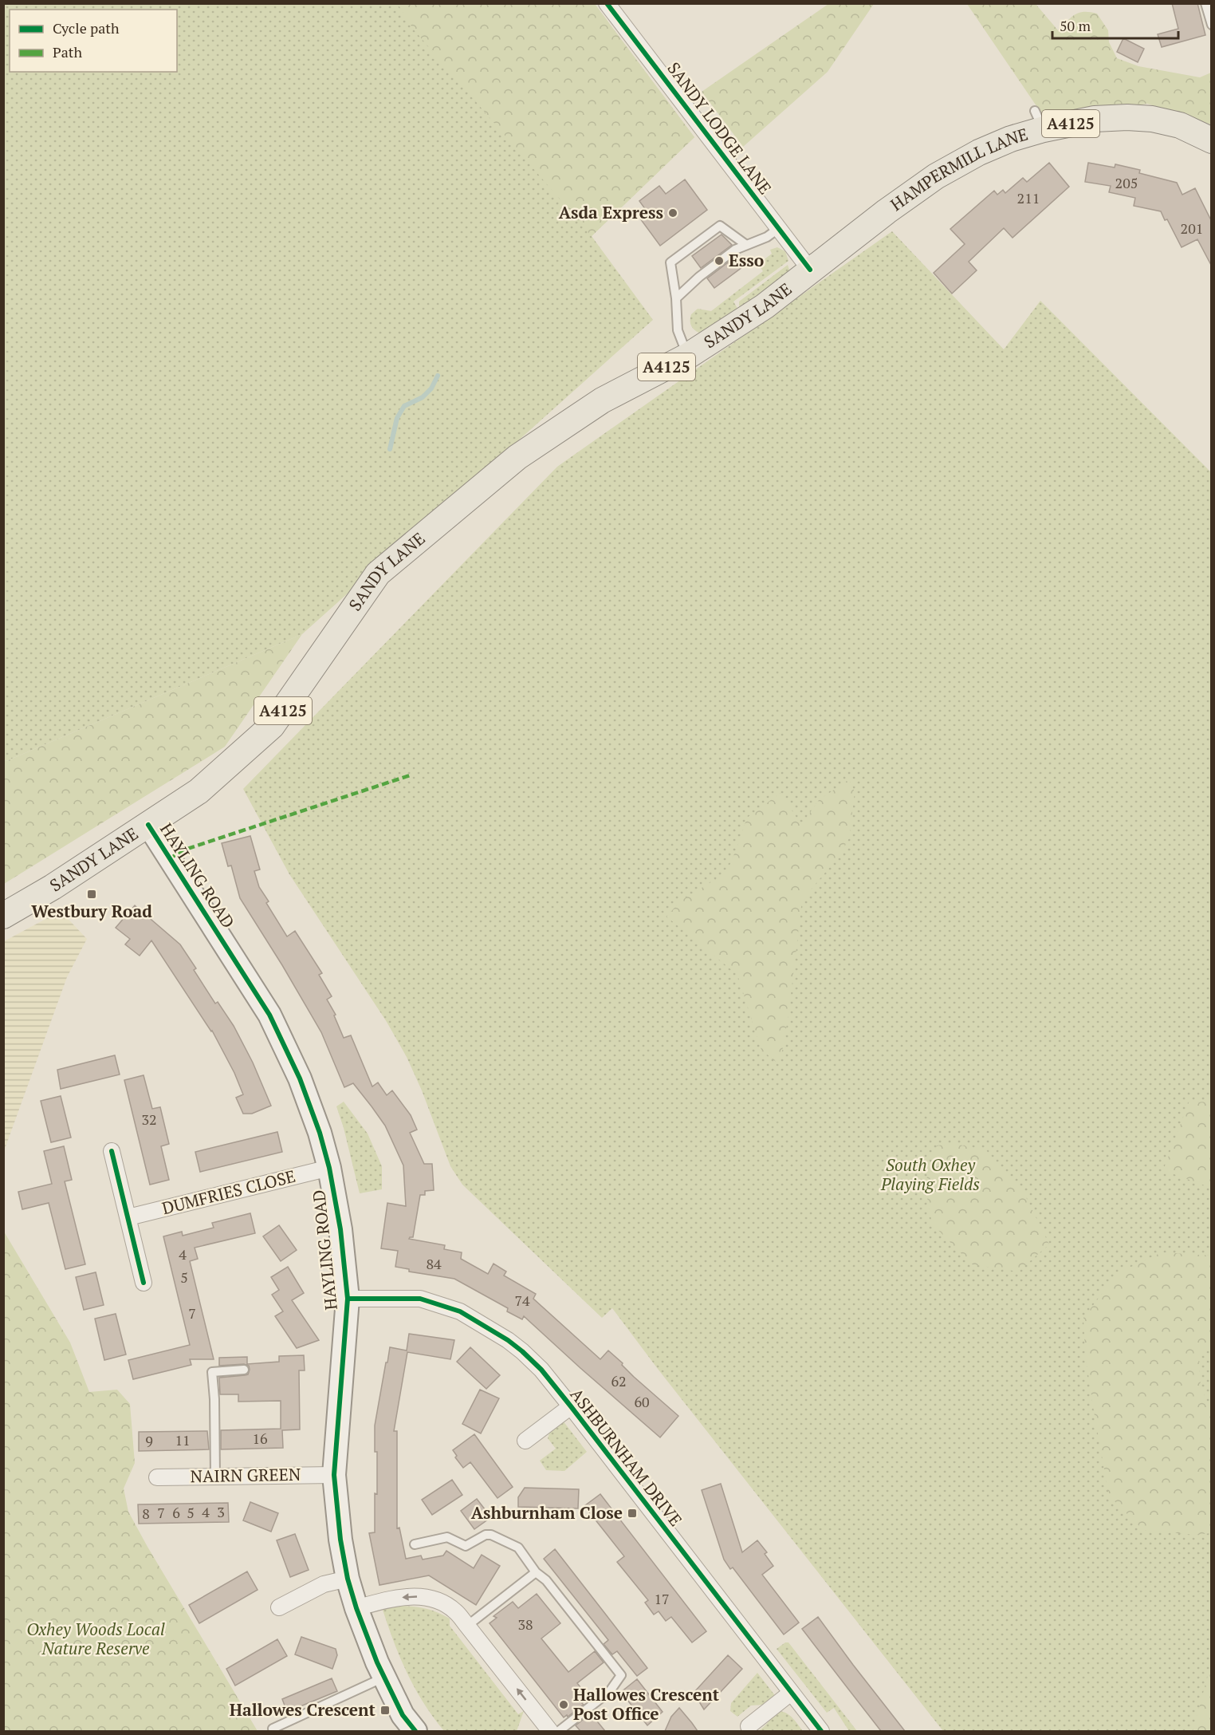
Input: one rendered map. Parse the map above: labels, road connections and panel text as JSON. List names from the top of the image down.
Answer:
{
  "streets": {
    "main road": ["A4125", "HAMPERMILL LANE", "SANDY LANE"],
    "street": [
      "SANDY LODGE LANE",
      "HAYLING ROAD",
      "DUMFRIES CLOSE",
      "ASHBURNHAM DRIVE",
      "NAIRN GREEN"
    ]
  },
  "crossings": [
    ["SANDY LODGE LANE", "HAMPERMILL LANE"],
    ["SANDY LODGE LANE", "SANDY LANE"],
    ["HAMPERMILL LANE", "SANDY LANE"],
    ["SANDY LANE", "HAYLING ROAD"],
    ["HAYLING ROAD", "DUMFRIES CLOSE"],
    ["HAYLING ROAD", "ASHBURNHAM DRIVE"],
    ["HAYLING ROAD", "NAIRN GREEN"]
  ],
  "parks": ["South Oxhey Playing Fields", "Oxhey Woods Local Nature Reserve"],
  "places": {
    "other": ["Asda Express", "Esso", "Hallowes Crescent Post Office"],
    "transit": ["Westbury Road", "Ashburnham Close", "Hallowes Crescent"]
  },
  "house_numbers": [
    "205",
    "211",
    "201",
    "32",
    "4",
    "84",
    "5",
    "74",
    "7",
    "62",
    "60",
    "16",
    "11",
    "9",
    "4",
    "3",
    "7",
    "6",
    "5",
    "8",
    "17",
    "38"
  ],
  "legend": ["Cycle path", "Path"],
  "scale_bar": "50 m"
}
